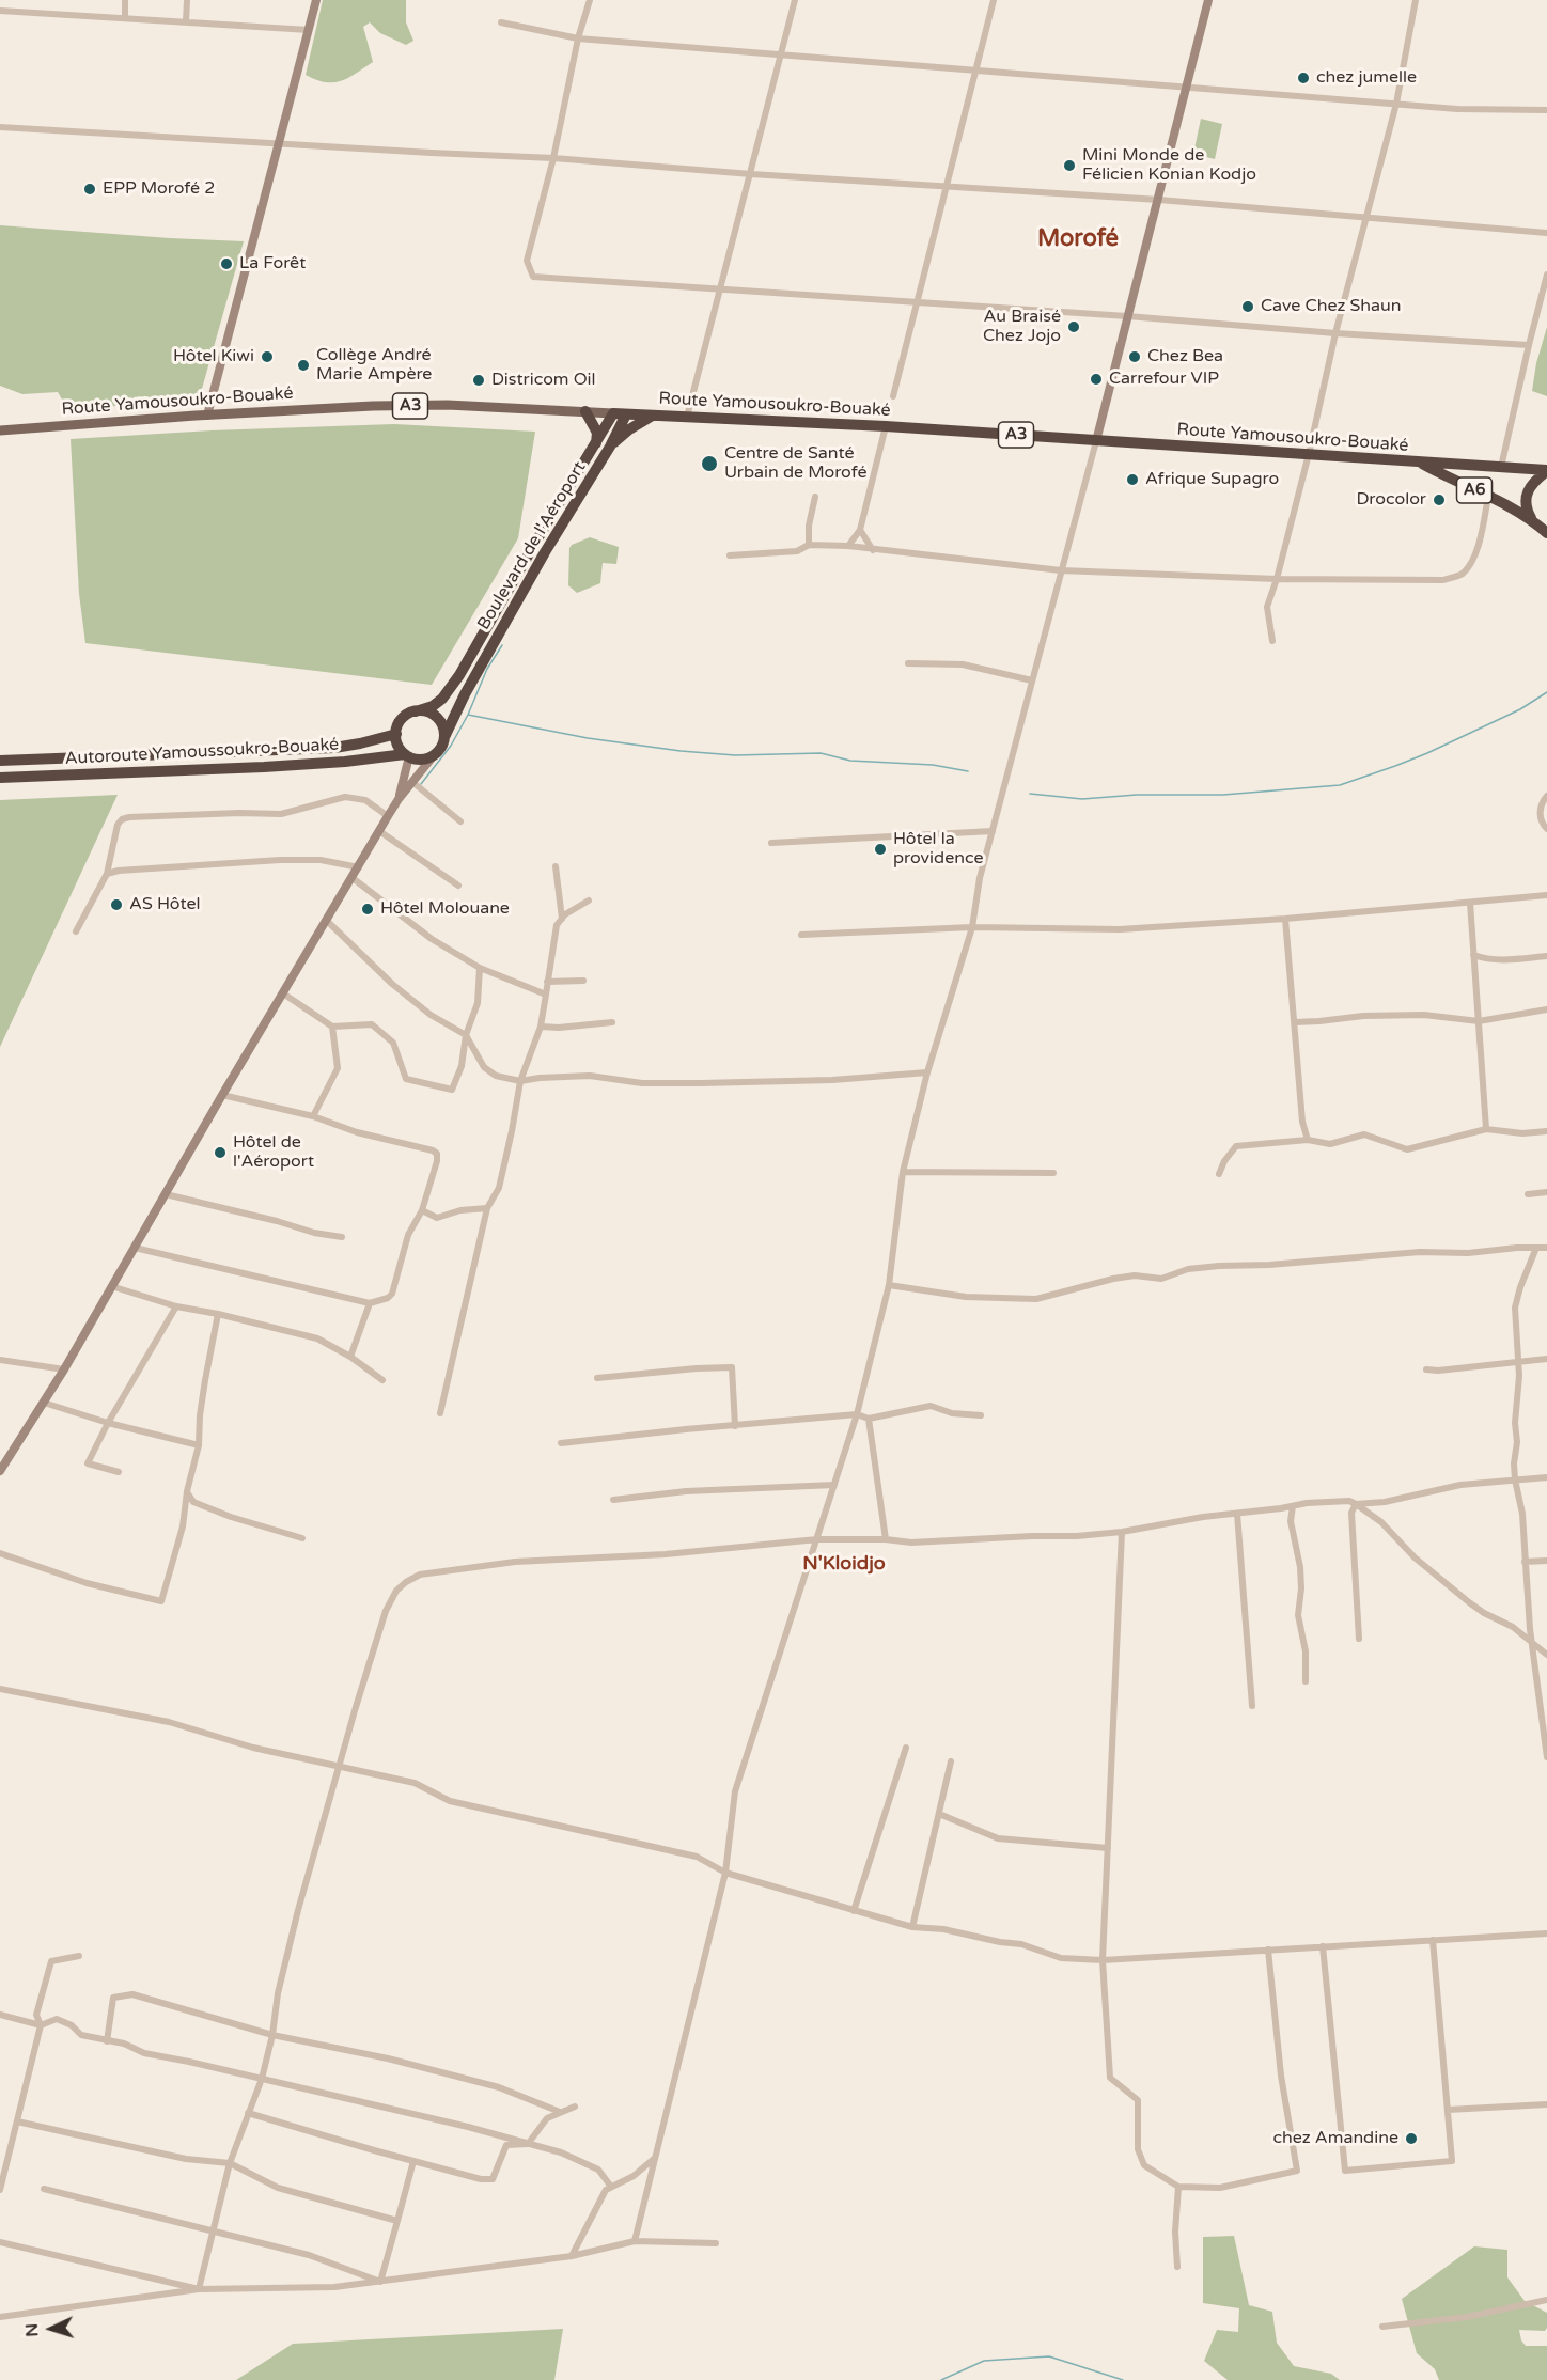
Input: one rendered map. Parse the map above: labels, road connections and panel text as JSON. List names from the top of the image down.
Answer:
{
  "streets": {
    "highway": [
      "Route Yamousoukro-Bouaké",
      "A3",
      "A6",
      "Boulevard de l'Aéroport",
      "Autoroute Yamoussoukro-Bouaké"
    ]
  },
  "crossings": [
    ["Route Yamousoukro-Bouaké", "A6"],
    ["Route Yamousoukro-Bouaké", "Boulevard de l'Aéroport"],
    ["Boulevard de l'Aéroport", "Autoroute Yamoussoukro-Bouaké"]
  ],
  "districts": ["Morofé", "N'Kloidjo"],
  "places": [
    "chez jumelle",
    "Mini Monde de Félicien Konian Kodjo",
    "EPP Morofé 2",
    "La Forêt",
    "Cave Chez Shaun",
    "Au Braisé Chez Jojo",
    "Hôtel Kiwi",
    "Chez Bea",
    "Collège André Marie Ampère",
    "Carrefour VIP",
    "Districom Oil",
    "Centre de Santé Urbain de Morofé",
    "Afrique Supagro",
    "Drocolor",
    "Hôtel la providence",
    "AS Hôtel",
    "Hôtel Molouane",
    "Hôtel de l'Aéroport",
    "chez Amandine"
  ],
  "north": "left"
}
